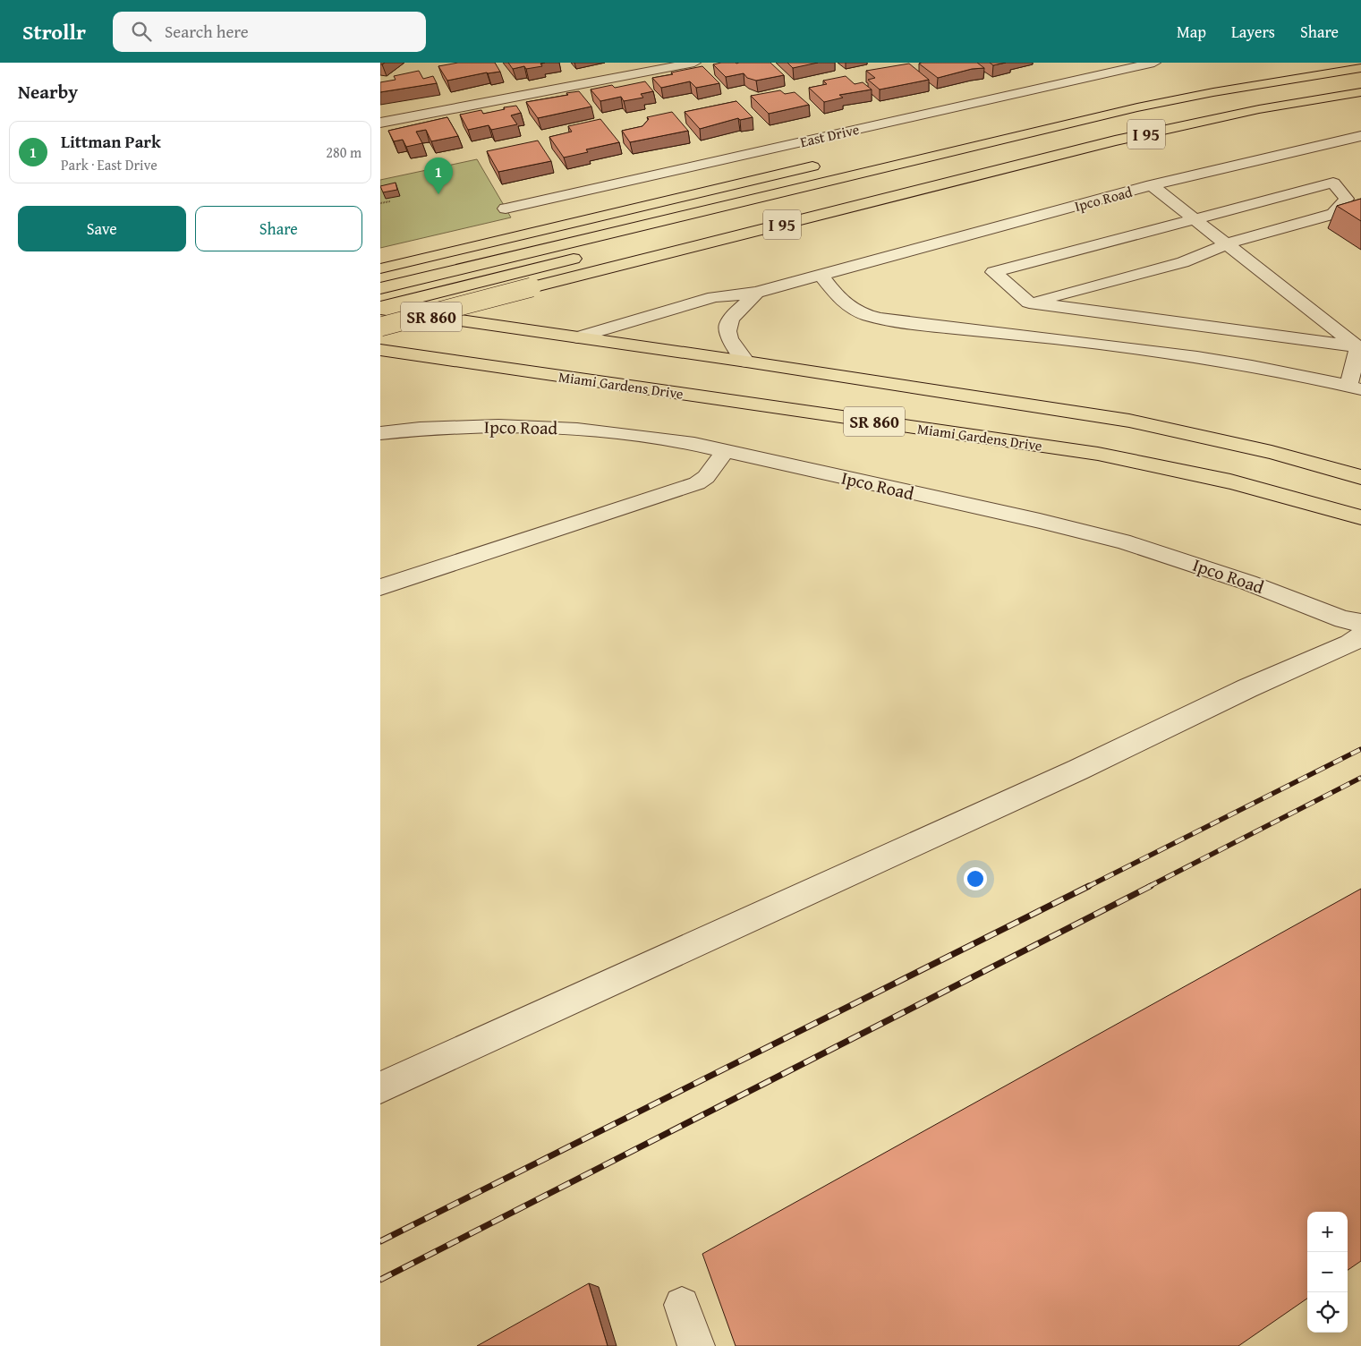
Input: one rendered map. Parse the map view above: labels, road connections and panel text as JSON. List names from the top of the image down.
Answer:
{
  "streets": {
    "main road": ["I 95", "SR 860", "Miami Gardens Drive"],
    "street": ["East Drive", "Ipco Road"]
  },
  "crossings": [
    ["Ipco Road", "SR 860"]
  ],
  "page": {
    "header": "Strollr",
    "search": "Search here",
    "nav": ["Map", "Layers", "Share"],
    "heading": "Nearby",
    "list": [
      {
        "mark": "1",
        "name": "Littman Park",
        "note": "Park · East Drive",
        "value": "280 m"
      }
    ],
    "pins": "1",
    "buttons": ["Save", "Share"],
    "map_buttons": ["+", "−"]
  }
}
